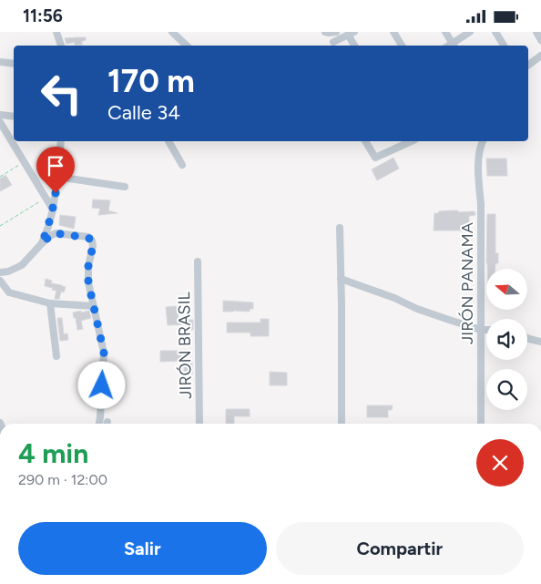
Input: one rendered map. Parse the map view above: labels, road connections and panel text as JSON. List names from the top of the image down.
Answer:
{
  "streets": {
    "street": ["JIRÓN PANAMA", "JIRÓN BRASIL"]
  },
  "north": "left",
  "page": {
    "status": "11:56",
    "turn": ["170 m", "Calle 34"],
    "heading": ["4 min", "290 m · 12:00"],
    "buttons": ["Salir", "Compartir"]
  }
}
